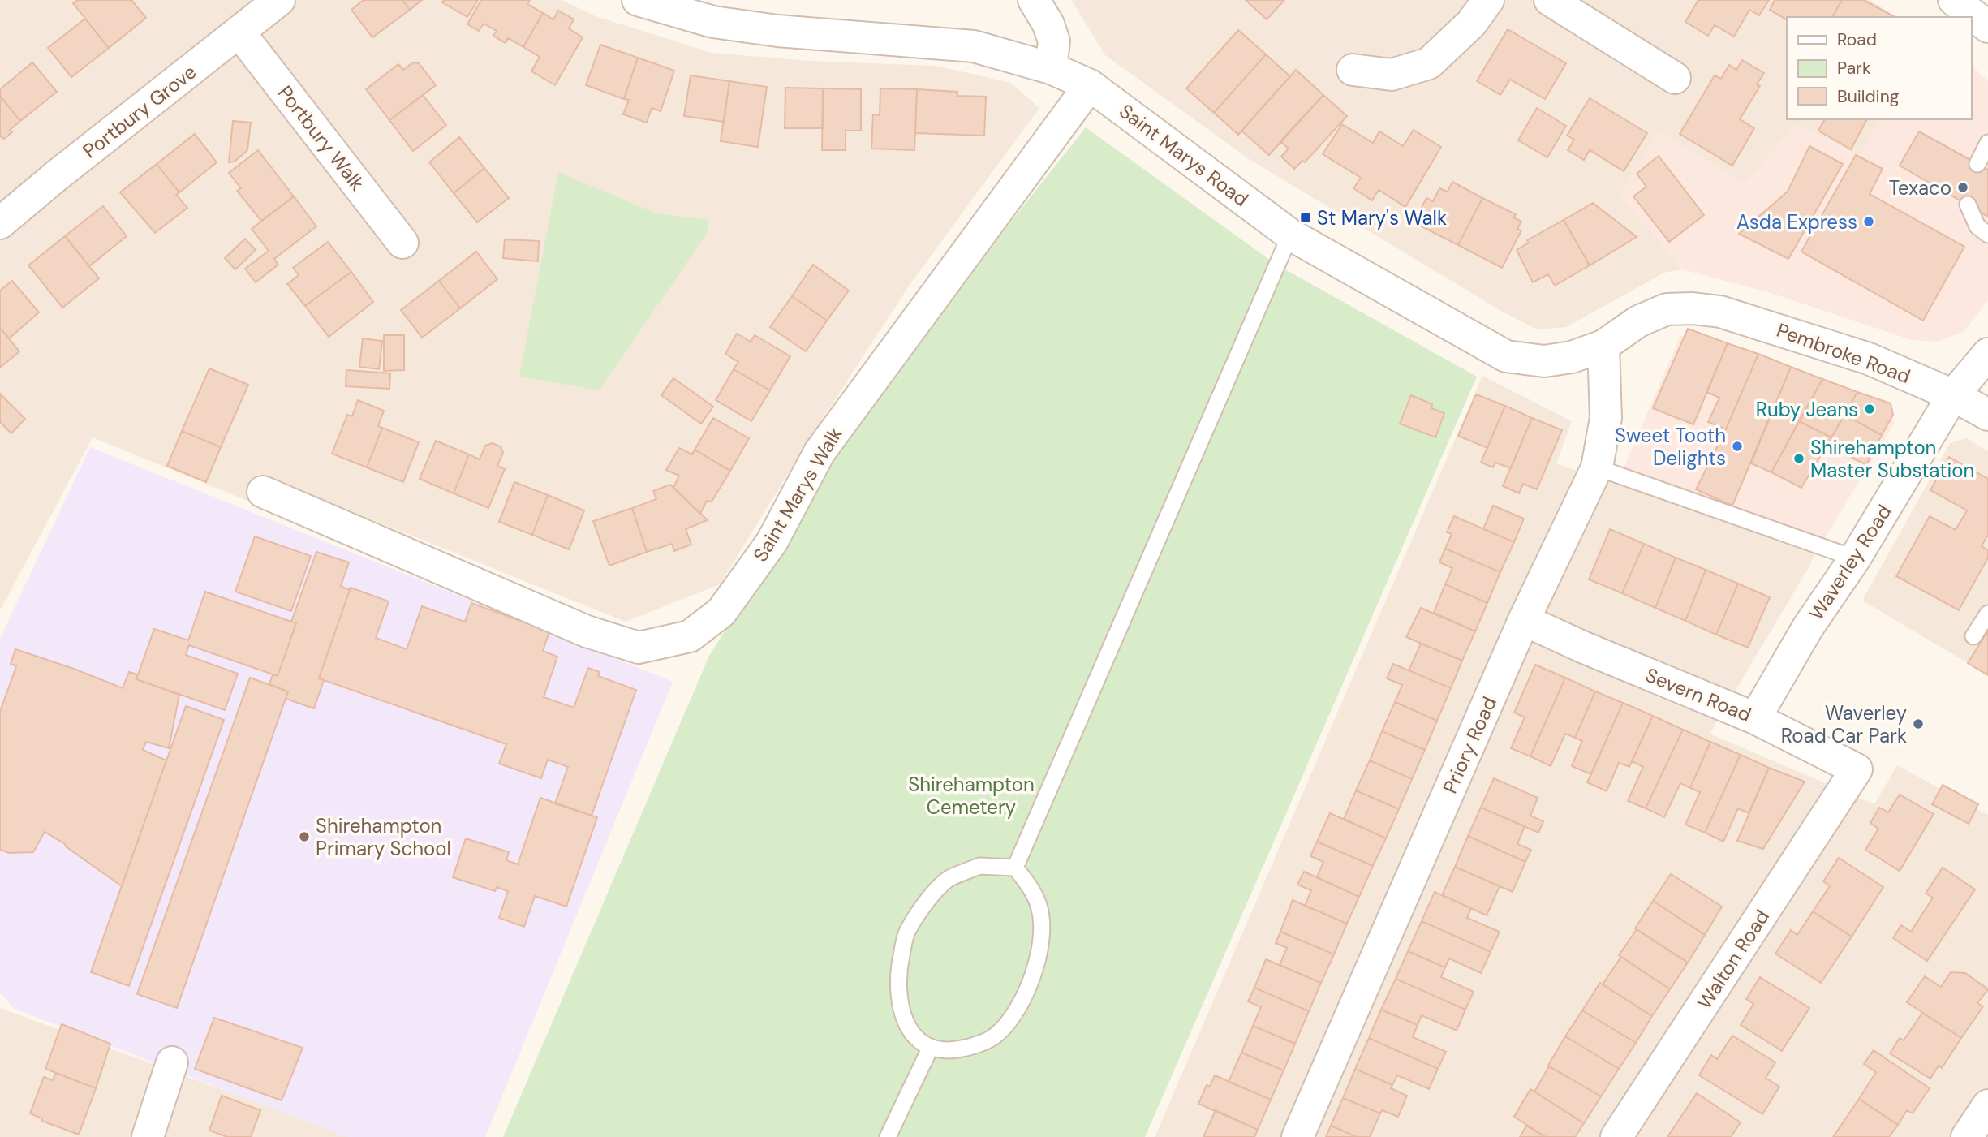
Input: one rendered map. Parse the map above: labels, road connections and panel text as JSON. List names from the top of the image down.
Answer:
{
  "streets": {
    "street": [
      "Portbury Grove",
      "Portbury Walk",
      "Saint Marys Road",
      "Pembroke Road",
      "Saint Marys Walk",
      "Waverley Road",
      "Severn Road",
      "Priory Road",
      "Walton Road"
    ]
  },
  "crossings": [
    ["Portbury Grove", "Portbury Walk"],
    ["Saint Marys Road", "Pembroke Road"],
    ["Saint Marys Road", "Saint Marys Walk"],
    ["Saint Marys Road", "Priory Road"],
    ["Pembroke Road", "Waverley Road"],
    ["Waverley Road", "Severn Road"],
    ["Severn Road", "Priory Road"],
    ["Severn Road", "Walton Road"]
  ],
  "parks": ["Shirehampton Cemetery"],
  "places": {
    "other": [
      "Texaco",
      "Asda Express",
      "Ruby Jeans",
      "Sweet Tooth Delights",
      "Shirehampton Master Substation",
      "Waverley Road Car Park",
      "Shirehampton Primary School"
    ],
    "transit": ["St Mary's Walk"]
  },
  "legend": ["Road", "Park", "Building"]
}
